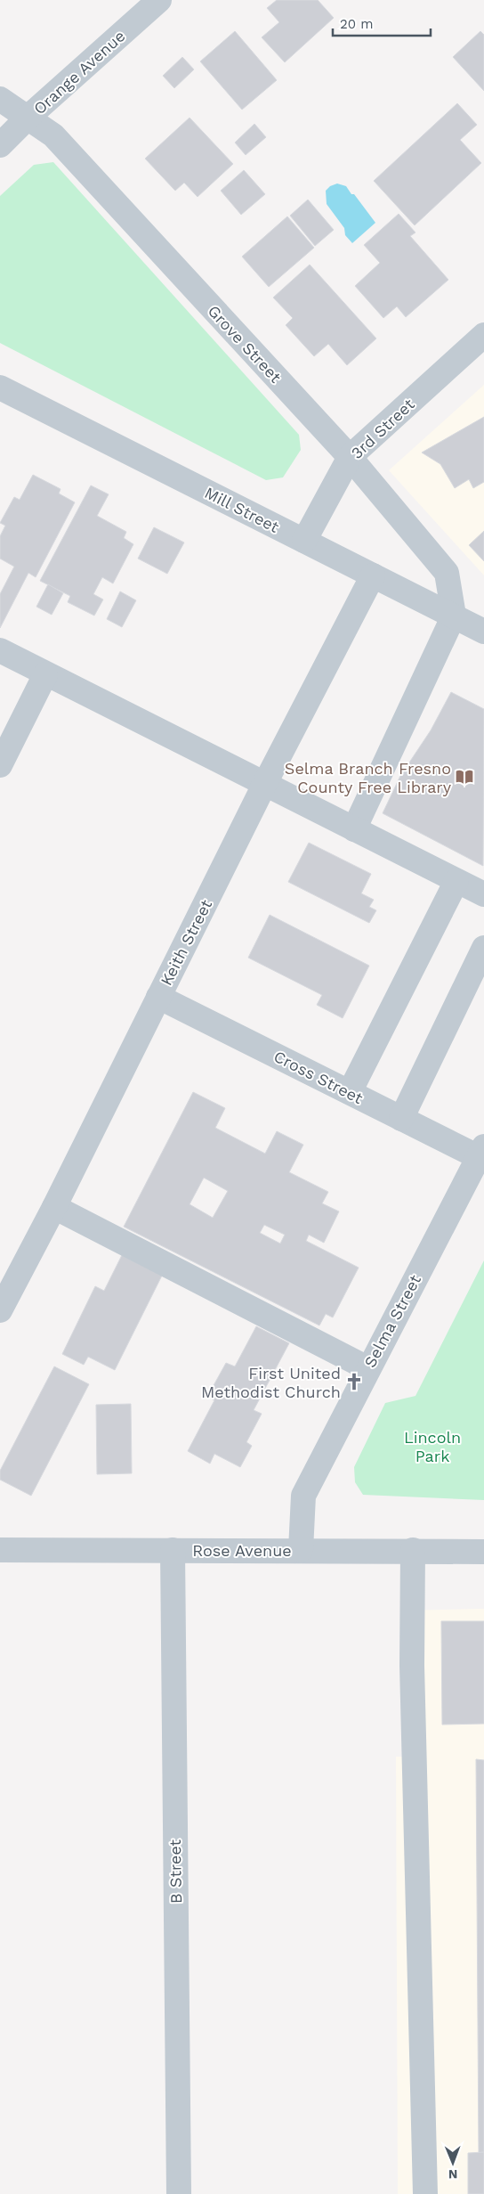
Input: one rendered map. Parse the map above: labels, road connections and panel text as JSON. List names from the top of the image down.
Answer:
{
  "streets": {
    "street": [
      "Orange Avenue",
      "Grove Street",
      "3rd Street",
      "Mill Street",
      "Keith Street",
      "Cross Street",
      "Selma Street",
      "Rose Avenue",
      "B Street"
    ]
  },
  "crossings": [
    ["Orange Avenue", "Grove Street"],
    ["Grove Street", "3rd Street"],
    ["Grove Street", "Mill Street"],
    ["3rd Street", "Mill Street"],
    ["Mill Street", "Keith Street"],
    ["Keith Street", "Cross Street"],
    ["Cross Street", "Selma Street"],
    ["Selma Street", "Rose Avenue"],
    ["Rose Avenue", "B Street"]
  ],
  "parks": ["Lincoln Park"],
  "places": {
    "library": ["Selma Branch Fresno County Free Library"],
    "church": ["First United Methodist Church"]
  },
  "scale_bar": "20 m",
  "north": "bottom"
}
